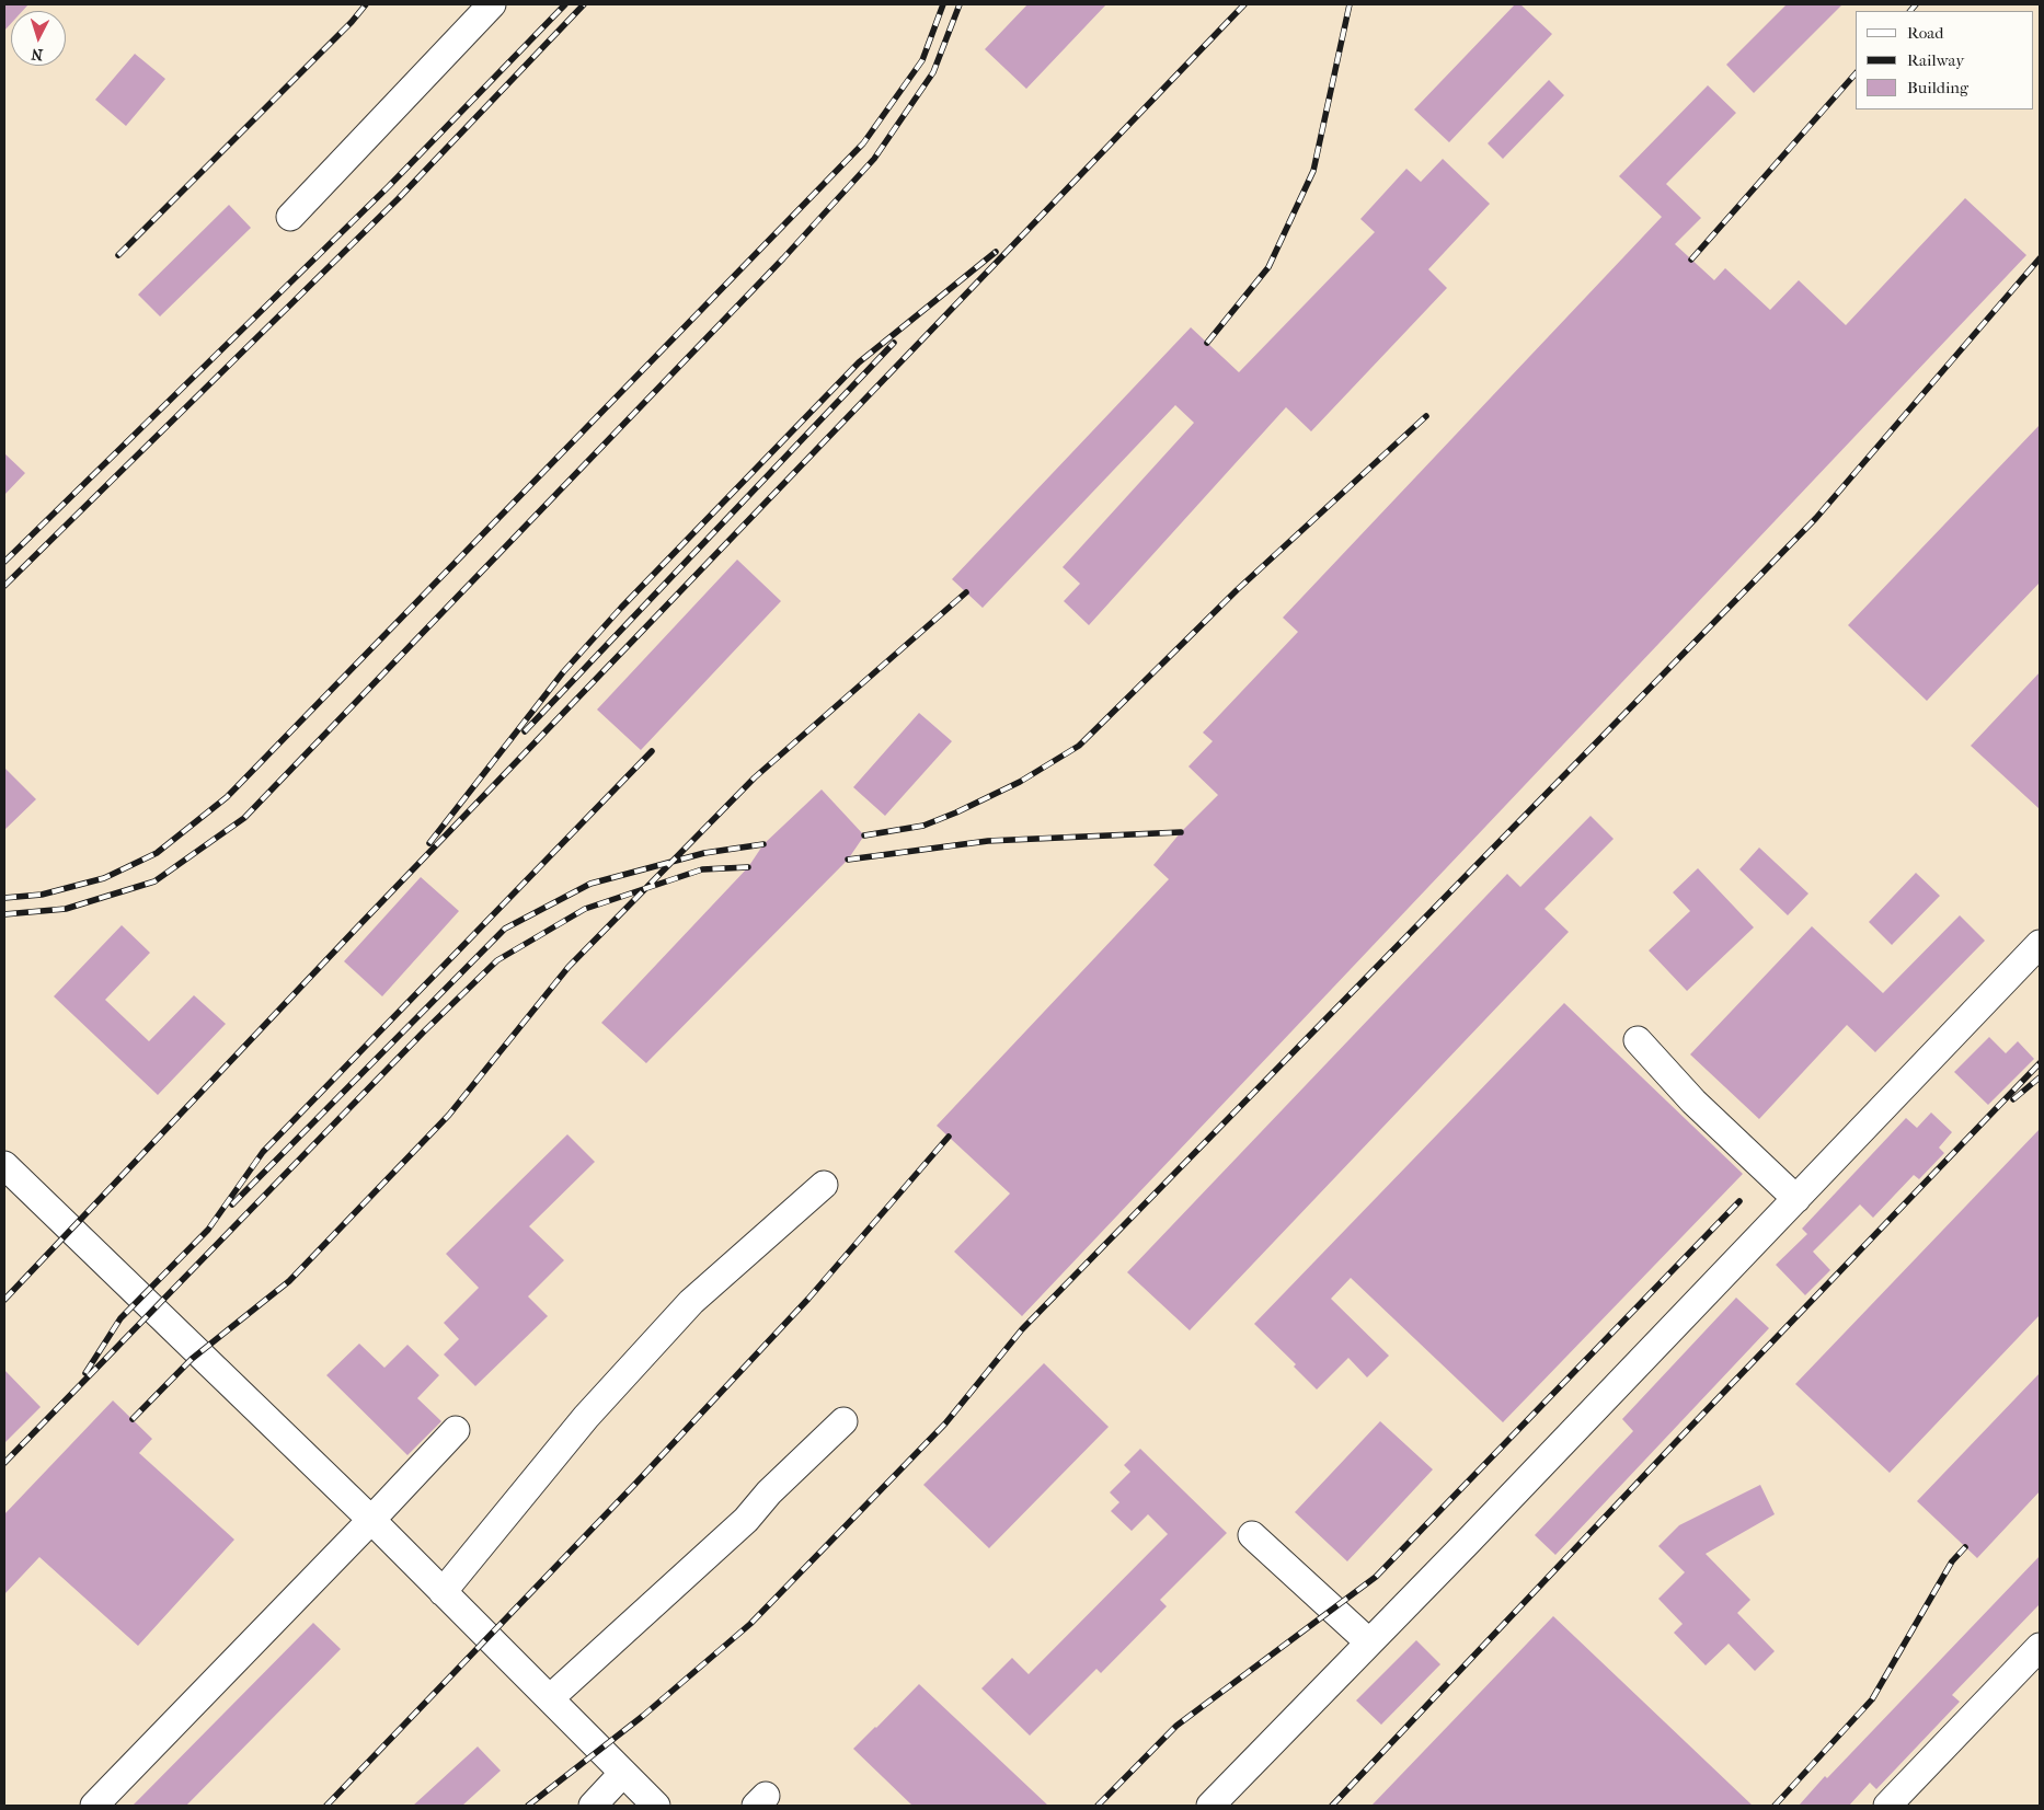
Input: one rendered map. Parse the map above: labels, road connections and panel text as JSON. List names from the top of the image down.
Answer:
{
  "legend": ["Road", "Railway", "Building"],
  "north": "bottom"
}
